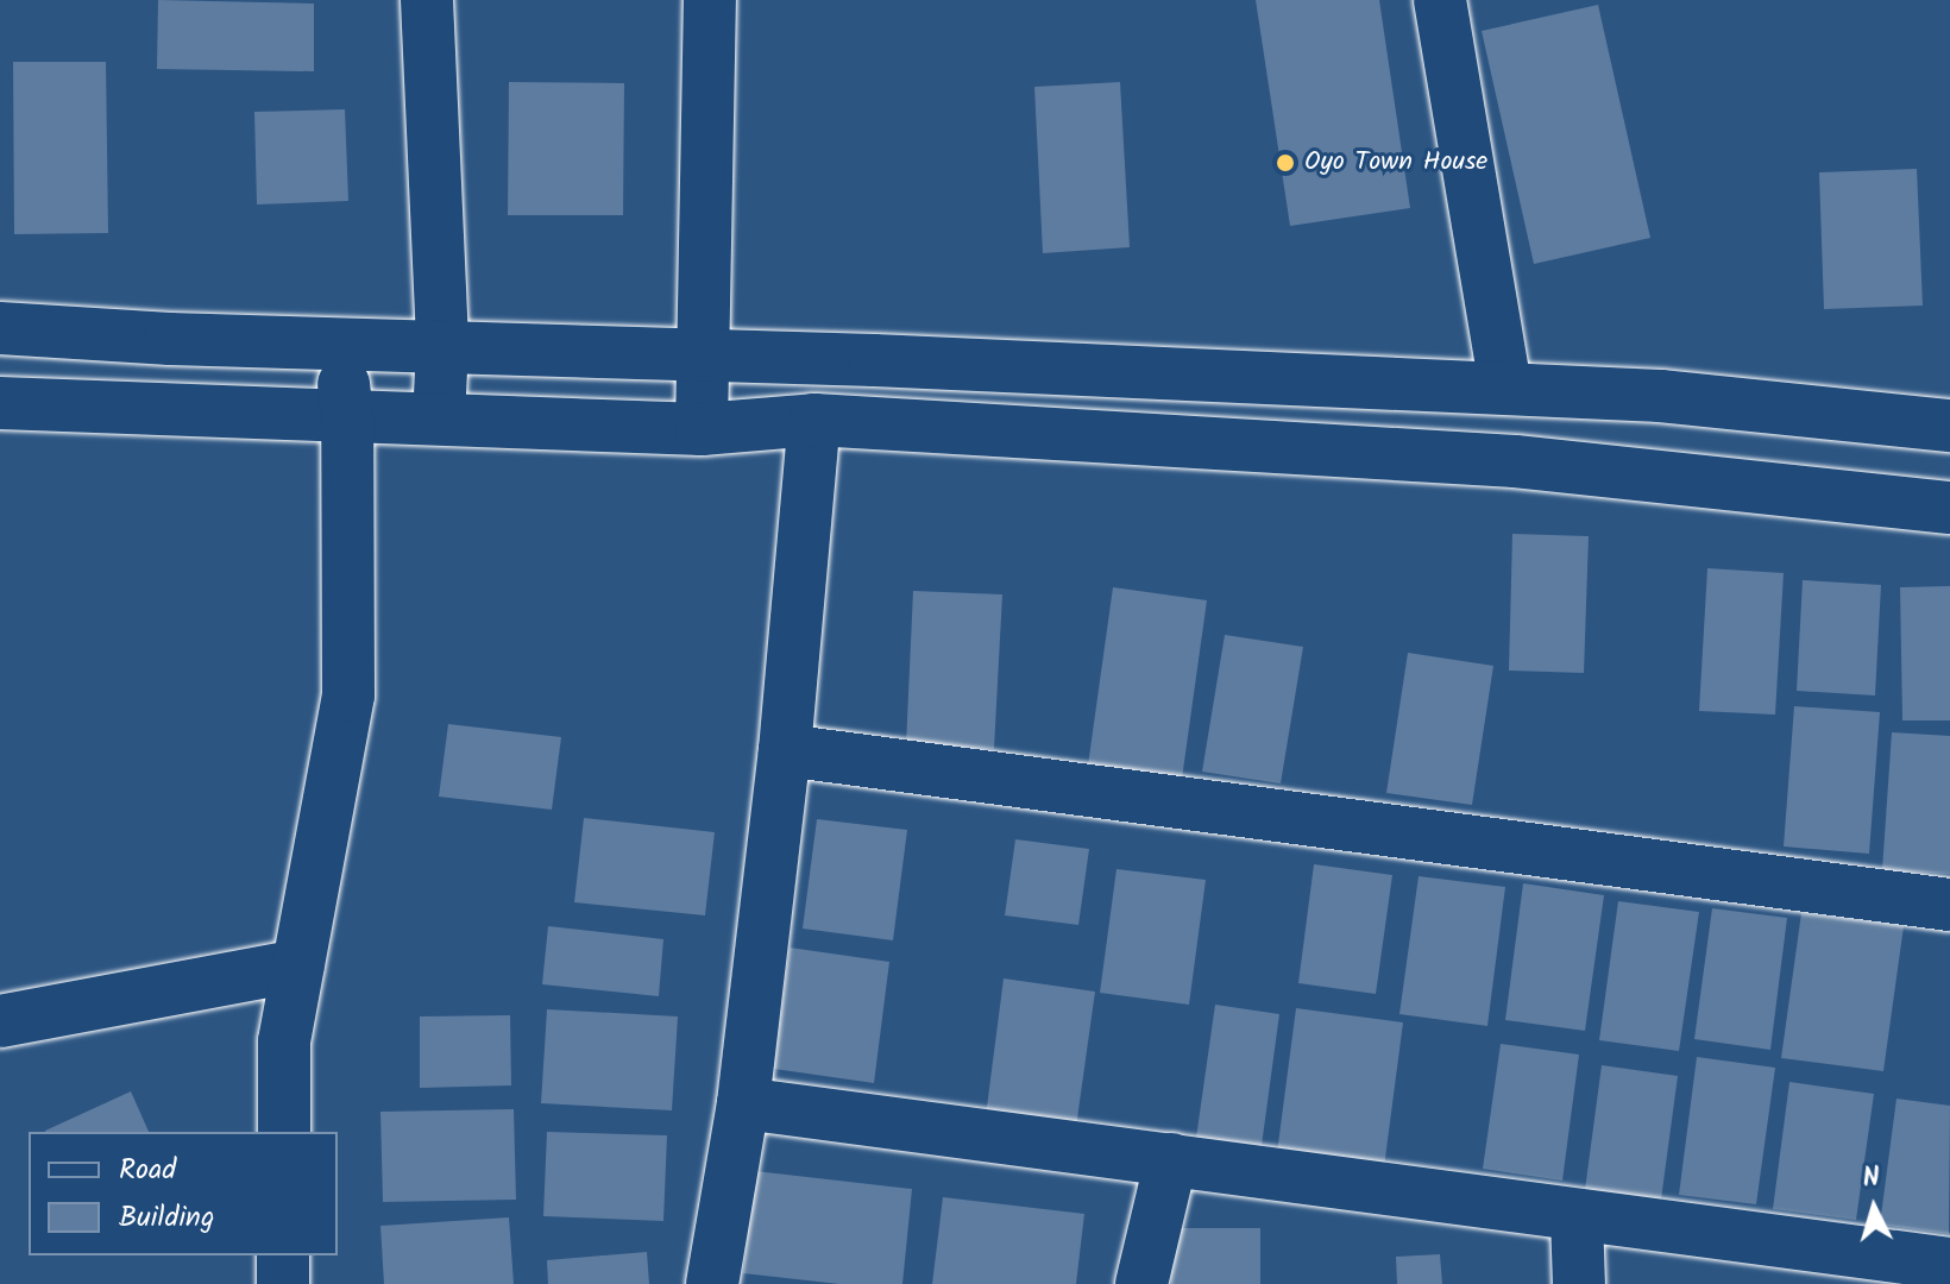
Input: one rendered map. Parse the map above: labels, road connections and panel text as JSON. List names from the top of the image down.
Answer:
{
  "places": ["Oyo Town House"],
  "legend": ["Road", "Building"],
  "north": "top"
}
